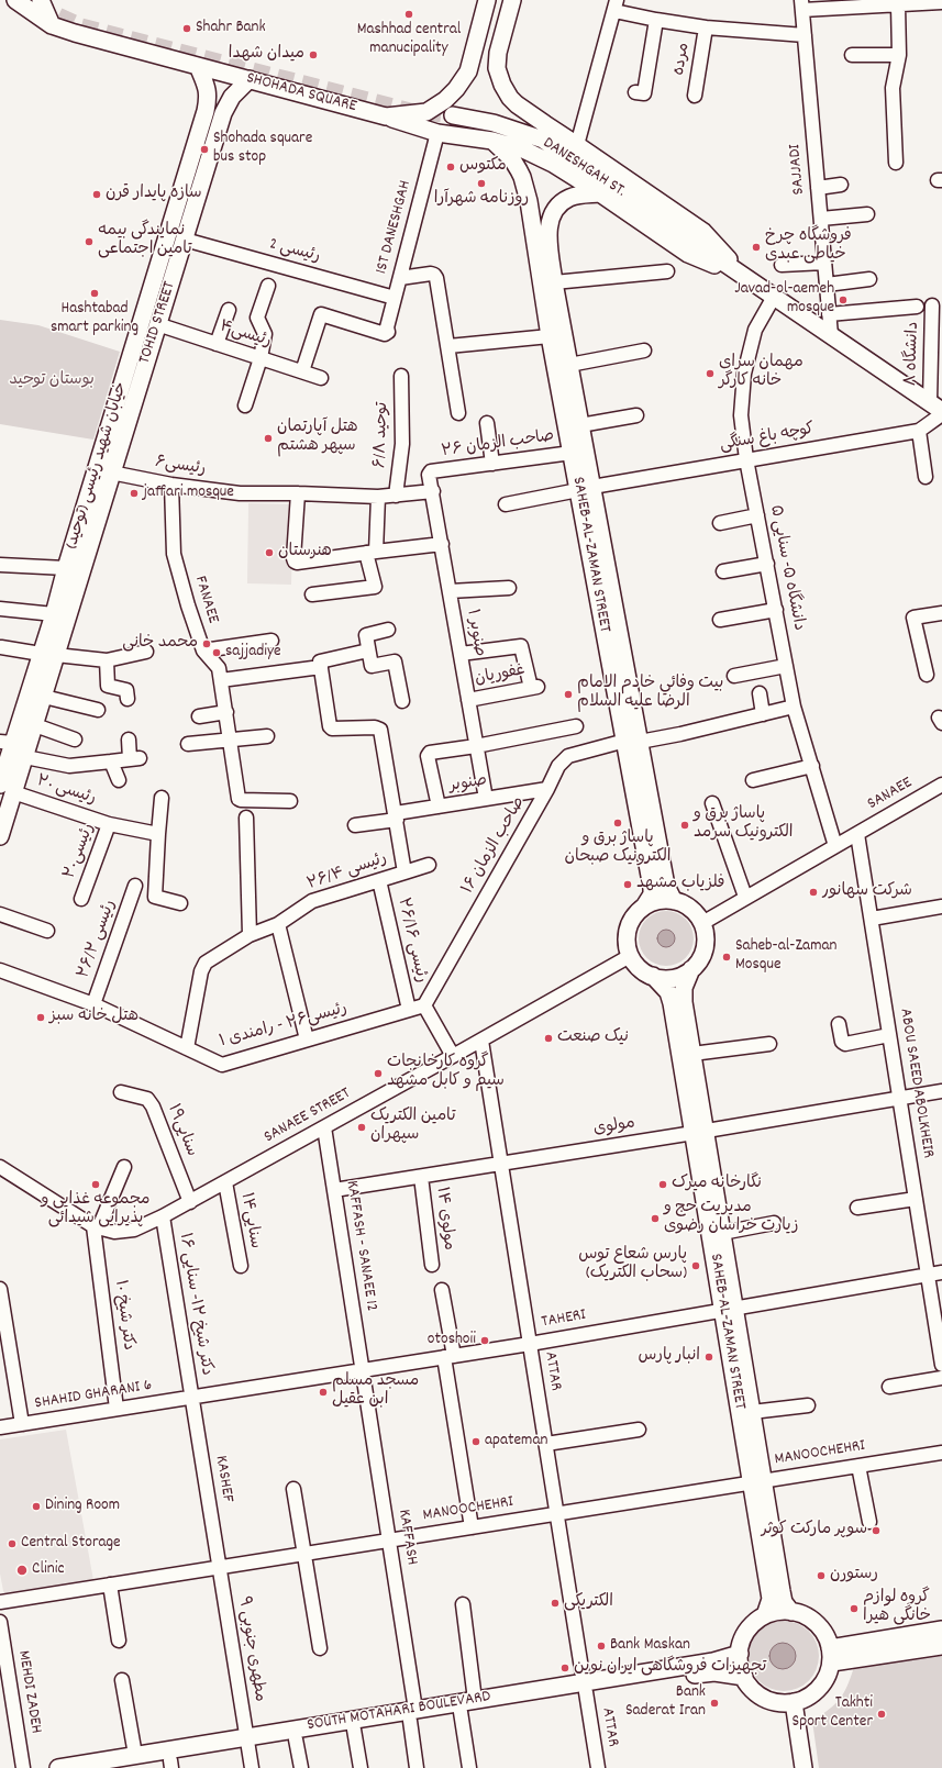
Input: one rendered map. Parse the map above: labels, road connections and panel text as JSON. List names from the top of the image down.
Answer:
{
  "streets": {
    "main road": [
      "SHOHADA SQUARE",
      "DANESHGAH ST.",
      "TOHID STREET",
      "خیابان شهید رئیسی (توحید)",
      "SAHEB-AL-ZAMAN STREET",
      "SOUTH MOTAHARI BOULEVARD"
    ],
    "street": [
      "مرده",
      "SAJJADI",
      "1ST DANESHGAH",
      "رئیسی 2",
      "رئیسی۴",
      "دانشگاه ۸",
      "توحید ۶/۸",
      "کوچه باغ سنگی",
      "صاحب الزمان ۲۶",
      "رئیسی۶",
      "دانشگاه ۵- سنایی ۵",
      "FANAEE",
      "صنوبر ۱",
      "غفوریان",
      "صنوبر",
      "رئیسی ۲۰",
      "SANAEE",
      "صاحب الزمان ۱۶",
      "رئیسی۲۰",
      "رئیسی ۲۶/۴",
      "رئیسی ۲۶/۲",
      "رئیسی ۲۶/۱۶",
      "رئیسی۲۶ - رامندی ۱",
      "ABOU SAEED ABOLKHEIR",
      "SANAEE STREET",
      "مولوی",
      "سنایی۱۹",
      "مولوی ۱۴",
      "سنایی۱۴",
      "KAFFASH - SANAEE 12",
      "دکتر شیخ ۱۲- سنایی ۱۶",
      "دکتر شیخ ۱۰",
      "TAHERI",
      "ATTAR",
      "SHAHID GHARANI 6",
      "MANOOCHEHRI",
      "KASHEF",
      "KAFFASH",
      "مطهری جنوبی ۹",
      "MEHDI ZADEH"
    ]
  },
  "crossings": [
    ["SHOHADA SQUARE", "TOHID STREET"],
    ["SHOHADA SQUARE", "خیابان شهید رئیسی (توحید)"],
    ["1ST DANESHGAH", "رئیسی 2"],
    ["1ST DANESHGAH", "رئیسی۴"],
    ["رئیسی 2", "TOHID STREET"],
    ["TOHID STREET", "رئیسی۴"],
    ["TOHID STREET", "خیابان شهید رئیسی (توحید)"],
    ["TOHID STREET", "رئیسی۶"],
    ["دانشگاه ۸", "کوچه باغ سنگی"],
    ["توحید ۶/۸", "رئیسی۶"],
    ["کوچه باغ سنگی", "SAHEB-AL-ZAMAN STREET"],
    ["کوچه باغ سنگی", "دانشگاه ۵- سنایی ۵"],
    ["صاحب الزمان ۲۶", "SAHEB-AL-ZAMAN STREET"],
    ["صاحب الزمان ۲۶", "صنوبر ۱"],
    ["خیابان شهید رئیسی (توحید)", "رئیسی ۲۰"],
    ["رئیسی۶", "FANAEE"],
    ["رئیسی۶", "صنوبر ۱"],
    ["SAHEB-AL-ZAMAN STREET", "SANAEE STREET"],
    ["SAHEB-AL-ZAMAN STREET", "مولوی"],
    ["SAHEB-AL-ZAMAN STREET", "TAHERI"],
    ["SAHEB-AL-ZAMAN STREET", "MANOOCHEHRI"],
    ["SAHEB-AL-ZAMAN STREET", "SOUTH MOTAHARI BOULEVARD"],
    ["دانشگاه ۵- سنایی ۵", "صاحب الزمان ۱۶"],
    ["صنوبر ۱", "غفوریان"],
    ["صنوبر ۱", "صنوبر"],
    ["صنوبر", "صاحب الزمان ۱۶"],
    ["صنوبر", "رئیسی ۲۶/۴"],
    ["رئیسی ۲۰", "رئیسی۲۰"],
    ["SANAEE", "ABOU SAEED ABOLKHEIR"],
    ["صاحب الزمان ۱۶", "رئیسی۲۶ - رامندی ۱"],
    ["رئیسی ۲۶/۴", "رئیسی ۲۶/۱۶"],
    ["رئیسی ۲۶/۴", "رئیسی۲۶ - رامندی ۱"],
    ["رئیسی ۲۶/۲", "رئیسی۲۶ - رامندی ۱"],
    ["رئیسی ۲۶/۱۶", "رئیسی۲۶ - رامندی ۱"],
    ["ABOU SAEED ABOLKHEIR", "مولوی"],
    ["ABOU SAEED ABOLKHEIR", "TAHERI"],
    ["SANAEE STREET", "سنایی۱۹"],
    ["SANAEE STREET", "سنایی۱۴"],
    ["SANAEE STREET", "KAFFASH - SANAEE 12"],
    ["SANAEE STREET", "دکتر شیخ ۱۲- سنایی ۱۶"],
    ["SANAEE STREET", "دکتر شیخ ۱۰"],
    ["SANAEE STREET", "ATTAR"],
    ["مولوی", "مولوی ۱۴"],
    ["مولوی", "KAFFASH - SANAEE 12"],
    ["مولوی", "ATTAR"],
    ["KAFFASH - SANAEE 12", "TAHERI"],
    ["KAFFASH - SANAEE 12", "KAFFASH"],
    ["دکتر شیخ ۱۲- سنایی ۱۶", "TAHERI"],
    ["دکتر شیخ ۱۲- سنایی ۱۶", "SHAHID GHARANI 6"],
    ["دکتر شیخ ۱۲- سنایی ۱۶", "KASHEF"],
    ["دکتر شیخ ۱۰", "SHAHID GHARANI 6"],
    ["TAHERI", "ATTAR"],
    ["TAHERI", "SHAHID GHARANI 6"],
    ["TAHERI", "KASHEF"],
    ["TAHERI", "KAFFASH"],
    ["ATTAR", "MANOOCHEHRI"],
    ["ATTAR", "SOUTH MOTAHARI BOULEVARD"],
    ["SHAHID GHARANI 6", "KASHEF"],
    ["MANOOCHEHRI", "KASHEF"],
    ["MANOOCHEHRI", "KAFFASH"],
    ["MANOOCHEHRI", "مطهری جنوبی ۹"],
    ["KASHEF", "مطهری جنوبی ۹"],
    ["KAFFASH", "SOUTH MOTAHARI BOULEVARD"],
    ["مطهری جنوبی ۹", "SOUTH MOTAHARI BOULEVARD"]
  ],
  "parks": ["بوستان توحید"],
  "places": [
    "Mashhad central manucipality",
    "Shahr Bank",
    "میدان شهدا",
    "Shohada square bus stop",
    "مکتوس",
    "روزنامه شهرآرا",
    "سازه پایدار قرن",
    "نمایندگی بیمه تامین اجتماعی",
    "فروشگاه چرخ خیاطی عبدی",
    "Hashtabad smart parking",
    "Javad-ol-aemeh mosque",
    "مهمان سرای خانه کارگر",
    "هتل آپارتمان سپهر هشتم",
    "jaffari mosque",
    "هنرستان",
    "محمد خانی",
    "sajjadiye",
    "بيت وفائي خادم الامام الرضا عليه السلام",
    "پاساژ برق و الکترونیک صبحان",
    "پاساژ برق و الکترونیک سرمد",
    "فلزیاب مشهد",
    "شرکت سهانور",
    "Saheb-al-Zaman Mosque",
    "هتل خانه سبز",
    "نیک صنعت",
    "گروه کارخانجات سیم و کابل مشهد",
    "تامین الکتریک سپهران",
    "مجموعه غذایی و پذیرایی شیدائی",
    "نگارخانه میرک",
    "مدیریت حج و زیارت خراسان رضوی",
    "پارس شعاع توس (سحاب الکتریک)",
    "otoshoii",
    "انبار پارس",
    "مسجد مسلم ابن عقیل",
    "apateman",
    "Dining Room",
    "سوپر مارکت کوثر",
    "Central Storage",
    "Clinic",
    "رستورن",
    "الکتریکی",
    "گروه لوازم خانگی هیرا",
    "Bank Maskan",
    "تجهیزات فروشگاهی ایران نوین",
    "Bank Saderat Iran",
    "Takhti Sport Center"
  ]
}
